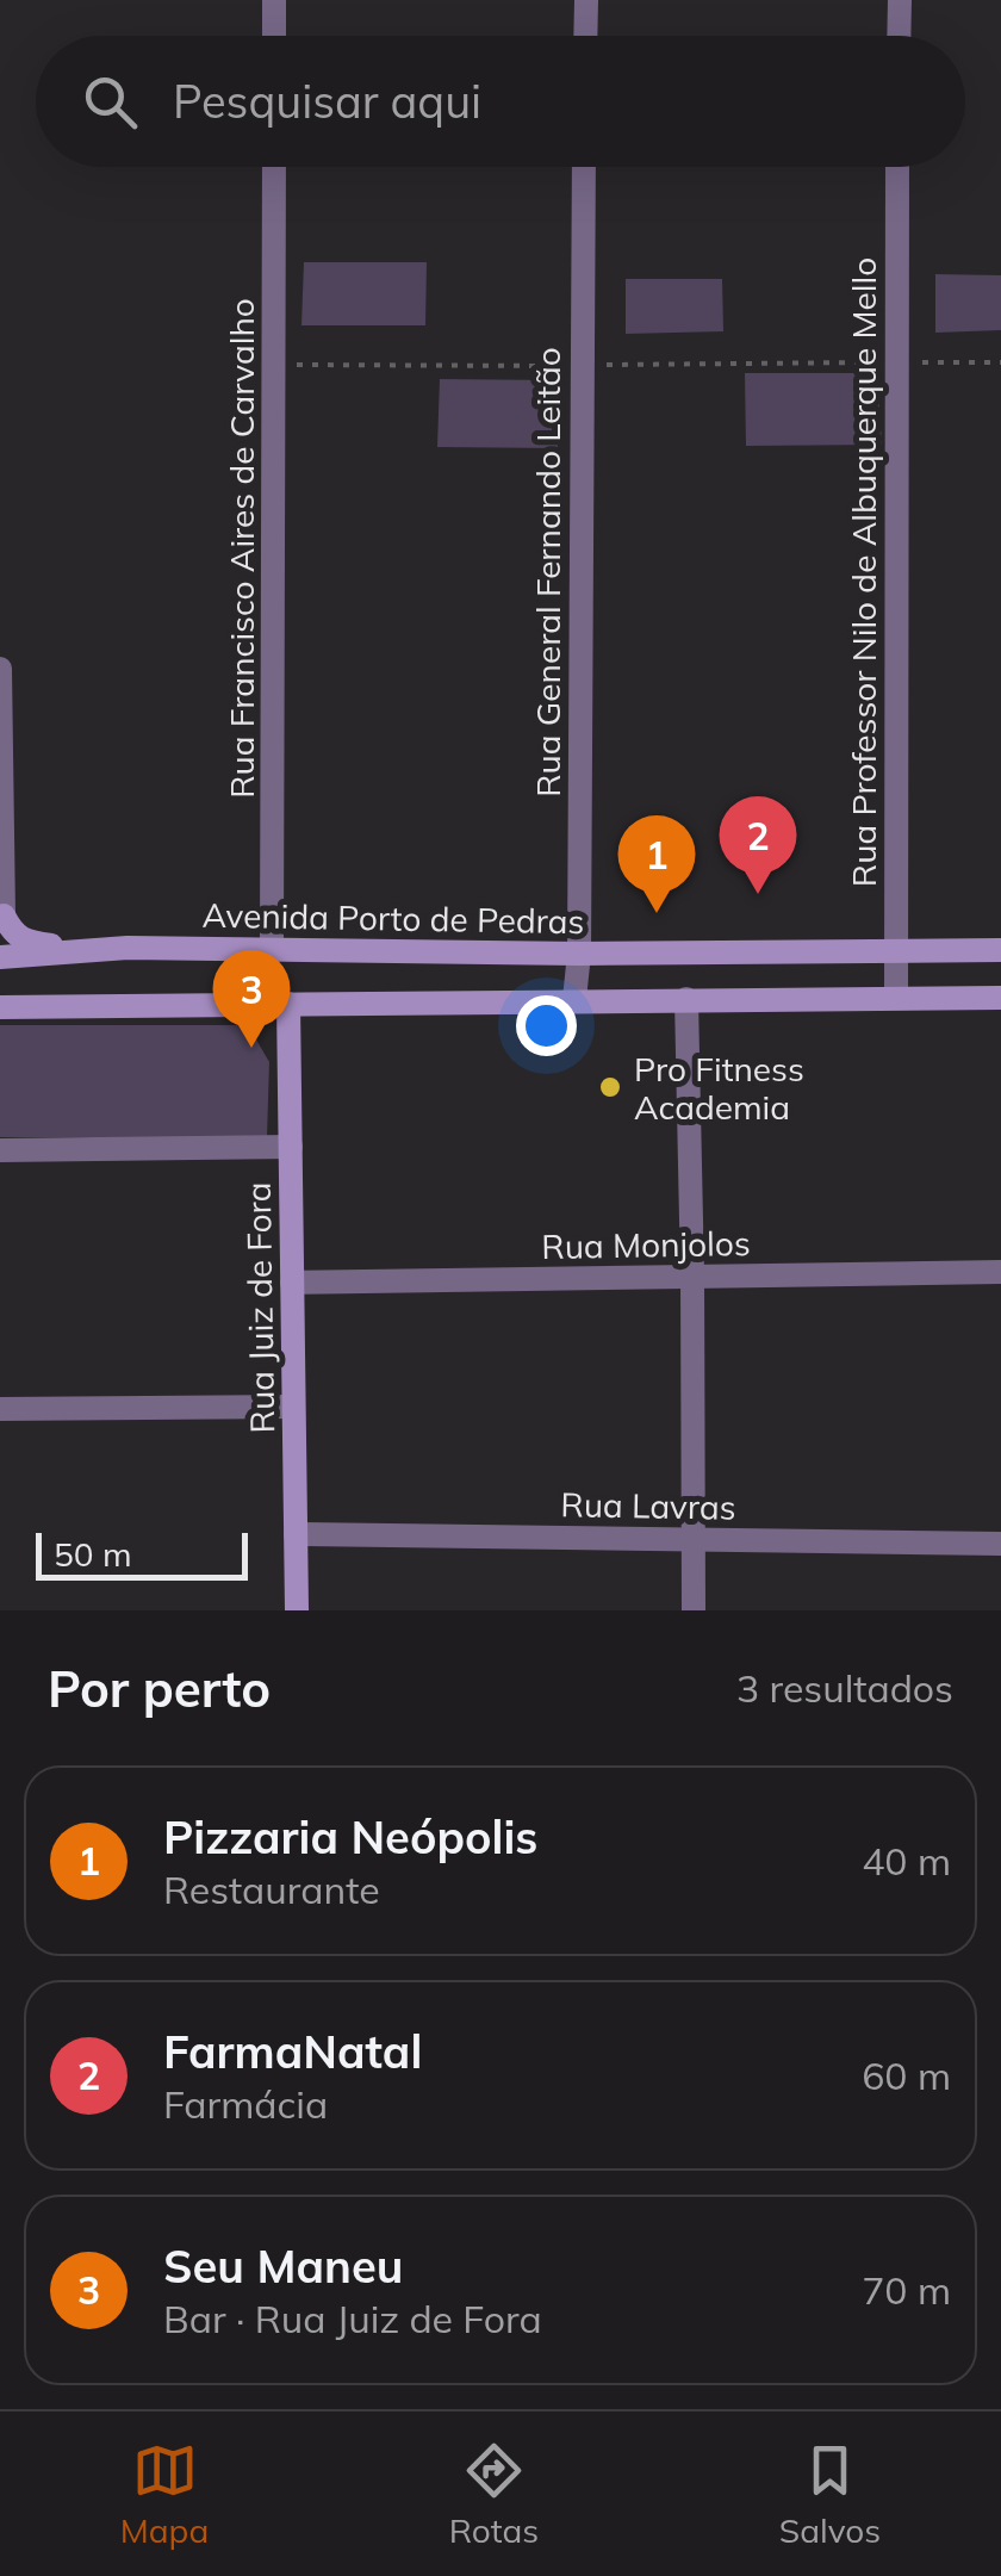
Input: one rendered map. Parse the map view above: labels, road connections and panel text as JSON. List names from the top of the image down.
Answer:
{
  "streets": {
    "main road": ["Avenida Porto de Pedras", "Rua Juiz de Fora"],
    "street": [
      "Rua Francisco Aires de Carvalho",
      "Rua General Fernando Leitão",
      "Rua Professor Nilo de Albuquerque Mello",
      "Rua Monjolos",
      "Rua Lavras"
    ]
  },
  "crossings": [
    ["Rua Francisco Aires de Carvalho", "Avenida Porto de Pedras"],
    ["Rua General Fernando Leitão", "Avenida Porto de Pedras"],
    ["Rua Professor Nilo de Albuquerque Mello", "Avenida Porto de Pedras"],
    ["Rua Monjolos", "Rua Juiz de Fora"],
    ["Rua Juiz de Fora", "Rua Lavras"]
  ],
  "places": ["Pro Fitness Academia"],
  "scale_bar": "50 m",
  "page": {
    "search": "Pesquisar aqui",
    "pins": ["2", "1", "3"],
    "scale": "50 m",
    "heading": ["Por perto", "3 resultados"],
    "list": [
      {
        "mark": "1",
        "name": "Pizzaria Neópolis",
        "note": "Restaurante",
        "value": "40 m"
      },
      {
        "mark": "2",
        "name": "FarmaNatal",
        "note": "Farmácia",
        "value": "60 m"
      },
      {
        "mark": "3",
        "name": "Seu Maneu",
        "note": "Bar · Rua Juiz de Fora",
        "value": "70 m"
      }
    ],
    "nav": ["Mapa", "Rotas", "Salvos"]
  }
}
